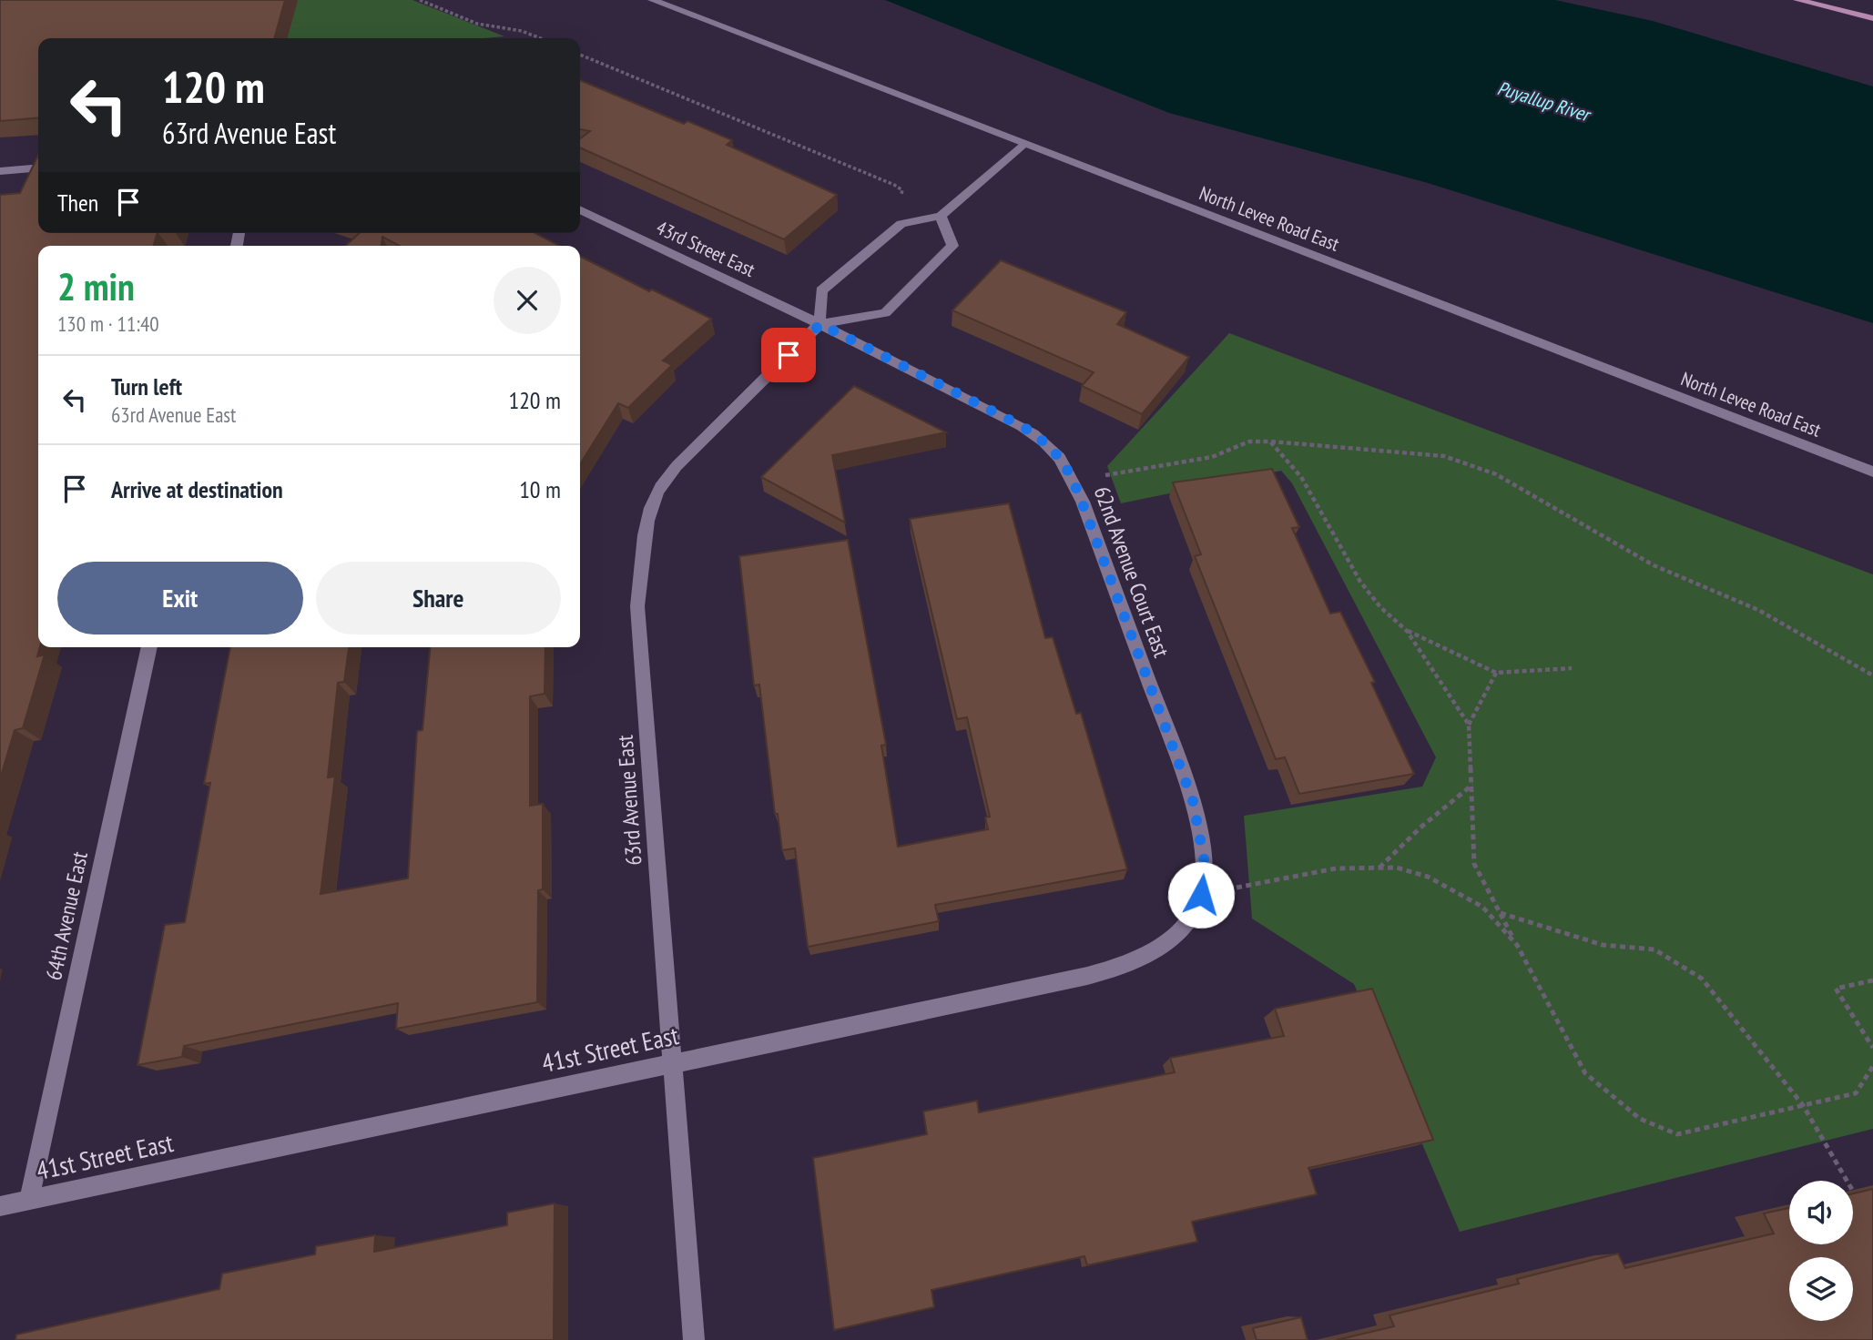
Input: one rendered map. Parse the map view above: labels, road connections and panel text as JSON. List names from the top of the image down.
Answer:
{
  "streets": {
    "street": [
      "North Levee Road East",
      "43rd Street East",
      "62nd Avenue Court East",
      "63rd Avenue East",
      "64th Avenue East",
      "41st Street East"
    ]
  },
  "crossings": [
    ["43rd Street East", "62nd Avenue Court East"],
    ["43rd Street East", "63rd Avenue East"],
    ["62nd Avenue Court East", "63rd Avenue East"],
    ["62nd Avenue Court East", "41st Street East"],
    ["63rd Avenue East", "41st Street East"],
    ["64th Avenue East", "41st Street East"]
  ],
  "water": ["Puyallup River"],
  "page": {
    "turn": ["120 m", "63rd Avenue East"],
    "then": "Then",
    "heading": ["2 min", "130 m · 11:40"],
    "list": [
      {
        "name": "Turn left",
        "note": "63rd Avenue East",
        "value": "120 m"
      },
      {
        "name": "Arrive at destination",
        "value": "10 m"
      }
    ],
    "buttons": ["Exit", "Share"]
  }
}
